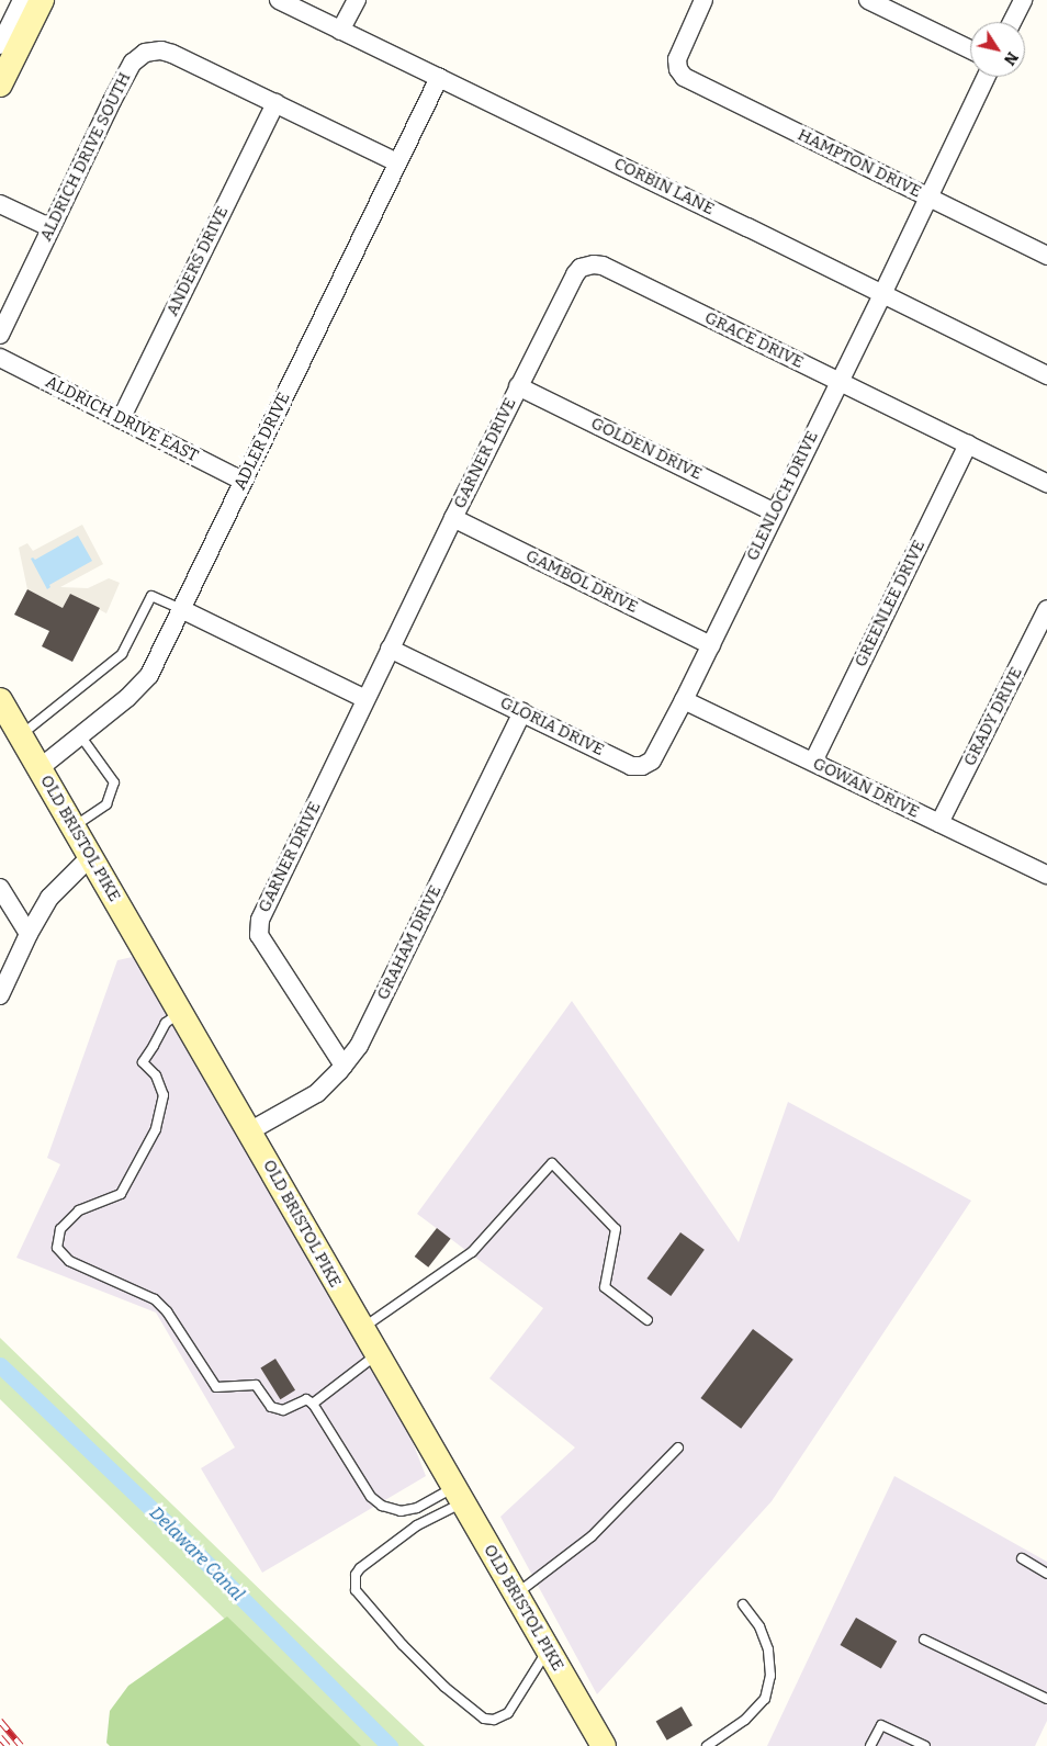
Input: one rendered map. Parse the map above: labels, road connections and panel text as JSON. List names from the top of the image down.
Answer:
{
  "streets": {
    "main road": ["OLD BRISTOL PIKE"],
    "street": [
      "ALDRICH DRIVE SOUTH",
      "HAMPTON DRIVE",
      "CORBIN LANE",
      "ANDERS DRIVE",
      "GRACE DRIVE",
      "ALDRICH DRIVE EAST",
      "ADLER DRIVE",
      "GOLDEN DRIVE",
      "GARNER DRIVE",
      "GLENLOCH DRIVE",
      "GAMBOL DRIVE",
      "GREENLEE DRIVE",
      "GRADY DRIVE",
      "GLORIA DRIVE",
      "GOWAN DRIVE",
      "GRAHAM DRIVE"
    ]
  },
  "crossings": [
    ["ALDRICH DRIVE SOUTH", "ANDERS DRIVE"],
    ["ALDRICH DRIVE SOUTH", "ADLER DRIVE"],
    ["HAMPTON DRIVE", "GLENLOCH DRIVE"],
    ["CORBIN LANE", "ADLER DRIVE"],
    ["CORBIN LANE", "GLENLOCH DRIVE"],
    ["ANDERS DRIVE", "ALDRICH DRIVE EAST"],
    ["GRACE DRIVE", "GOLDEN DRIVE"],
    ["GRACE DRIVE", "GARNER DRIVE"],
    ["GRACE DRIVE", "GLENLOCH DRIVE"],
    ["GRACE DRIVE", "GREENLEE DRIVE"],
    ["ALDRICH DRIVE EAST", "ADLER DRIVE"],
    ["ADLER DRIVE", "OLD BRISTOL PIKE"],
    ["GOLDEN DRIVE", "GARNER DRIVE"],
    ["GOLDEN DRIVE", "GLENLOCH DRIVE"],
    ["GARNER DRIVE", "GAMBOL DRIVE"],
    ["GARNER DRIVE", "GLORIA DRIVE"],
    ["GARNER DRIVE", "GRAHAM DRIVE"],
    ["GLENLOCH DRIVE", "GAMBOL DRIVE"],
    ["GLENLOCH DRIVE", "GLORIA DRIVE"],
    ["GLENLOCH DRIVE", "GOWAN DRIVE"],
    ["GREENLEE DRIVE", "GOWAN DRIVE"],
    ["GRADY DRIVE", "GOWAN DRIVE"],
    ["GLORIA DRIVE", "GOWAN DRIVE"],
    ["GLORIA DRIVE", "GRAHAM DRIVE"],
    ["OLD BRISTOL PIKE", "GRAHAM DRIVE"]
  ],
  "water": ["Delaware Canal"],
  "north": "bottom right"
}
